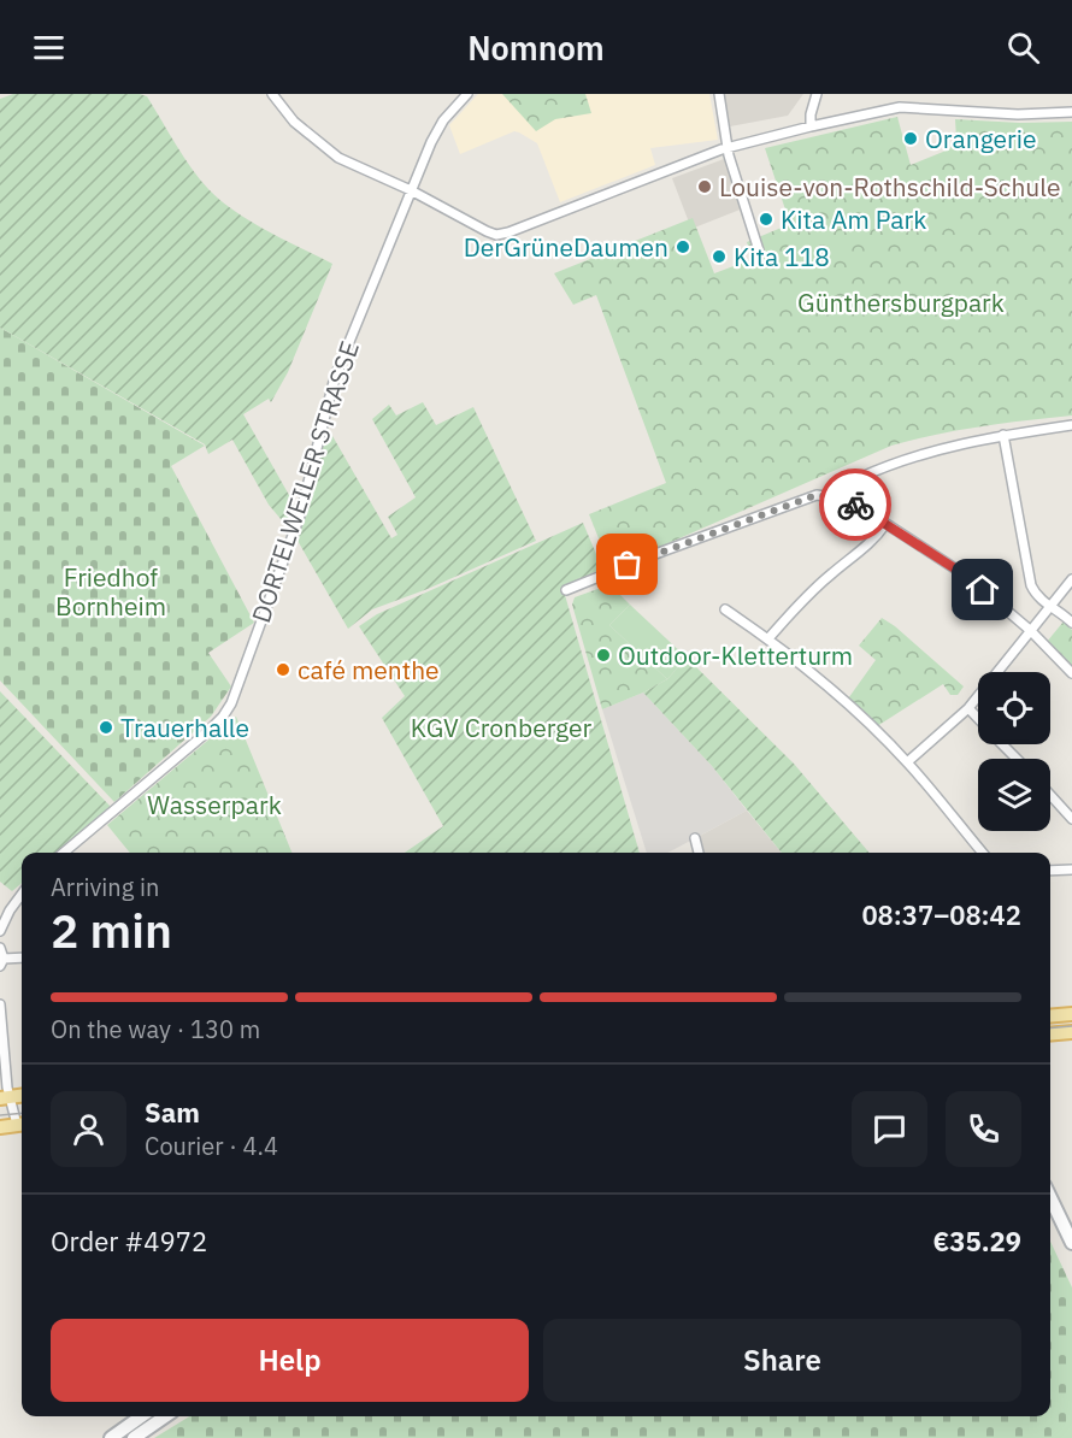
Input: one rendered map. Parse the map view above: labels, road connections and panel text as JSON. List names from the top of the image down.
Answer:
{
  "streets": {
    "street": ["DORTELWEILER STRASSE"]
  },
  "parks": [
    "Günthersburgpark",
    "Friedhof Bornheim",
    "KGV Cronberger",
    "Wasserpark"
  ],
  "places": [
    "Orangerie",
    "Louise-von-Rothschild-Schule",
    "Kita Am Park",
    "DerGrüneDaumen",
    "Kita 118",
    "Outdoor-Kletterturm",
    "café menthe",
    "Trauerhalle"
  ],
  "page": {
    "header": "Nomnom",
    "heading": ["2 min", "Arriving in", "08:37–08:42"],
    "panel": [
      "Sam",
      "Courier · 4.4",
      "Order #4972",
      "€35.29"
    ],
    "bar": "On the way · 130 m",
    "buttons": ["Help", "Share"]
  }
}
